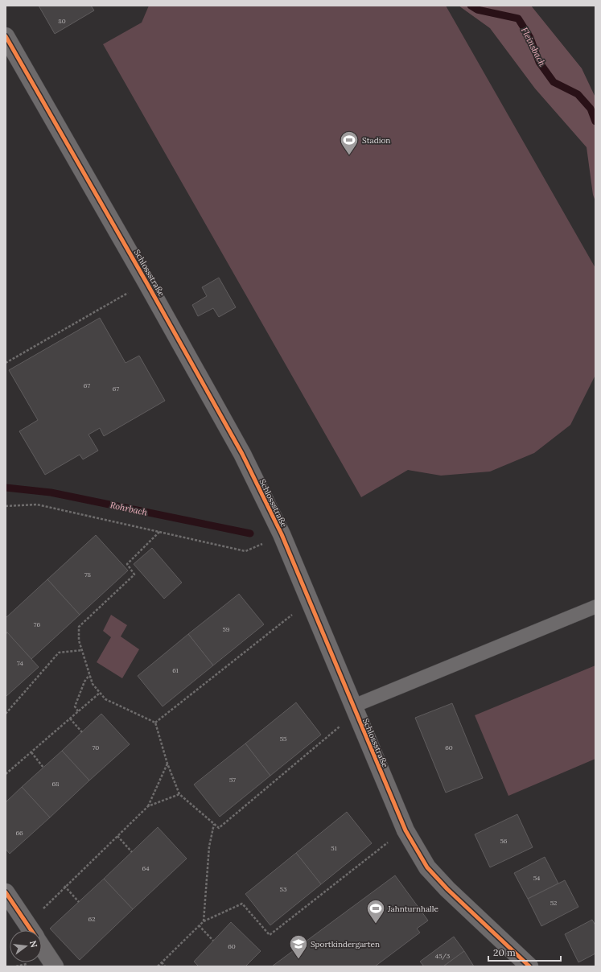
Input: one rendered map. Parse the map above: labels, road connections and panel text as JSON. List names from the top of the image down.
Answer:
{
  "streets": {
    "street": ["Schlossstraße"]
  },
  "water": ["Fleinsbach", "Rohrbach"],
  "places": {
    "sports": ["Stadion", "Jahnturnhalle"],
    "school or university": ["Sportkindergarten"]
  },
  "house_numbers": [
    "80",
    "67",
    "67",
    "78",
    "76",
    "59",
    "74",
    "61",
    "55",
    "70",
    "60",
    "57",
    "68",
    "66",
    "56",
    "51",
    "64",
    "54",
    "53",
    "52",
    "62",
    "60",
    "45/3"
  ],
  "scale_bar": "20 m",
  "north": "right"
}
